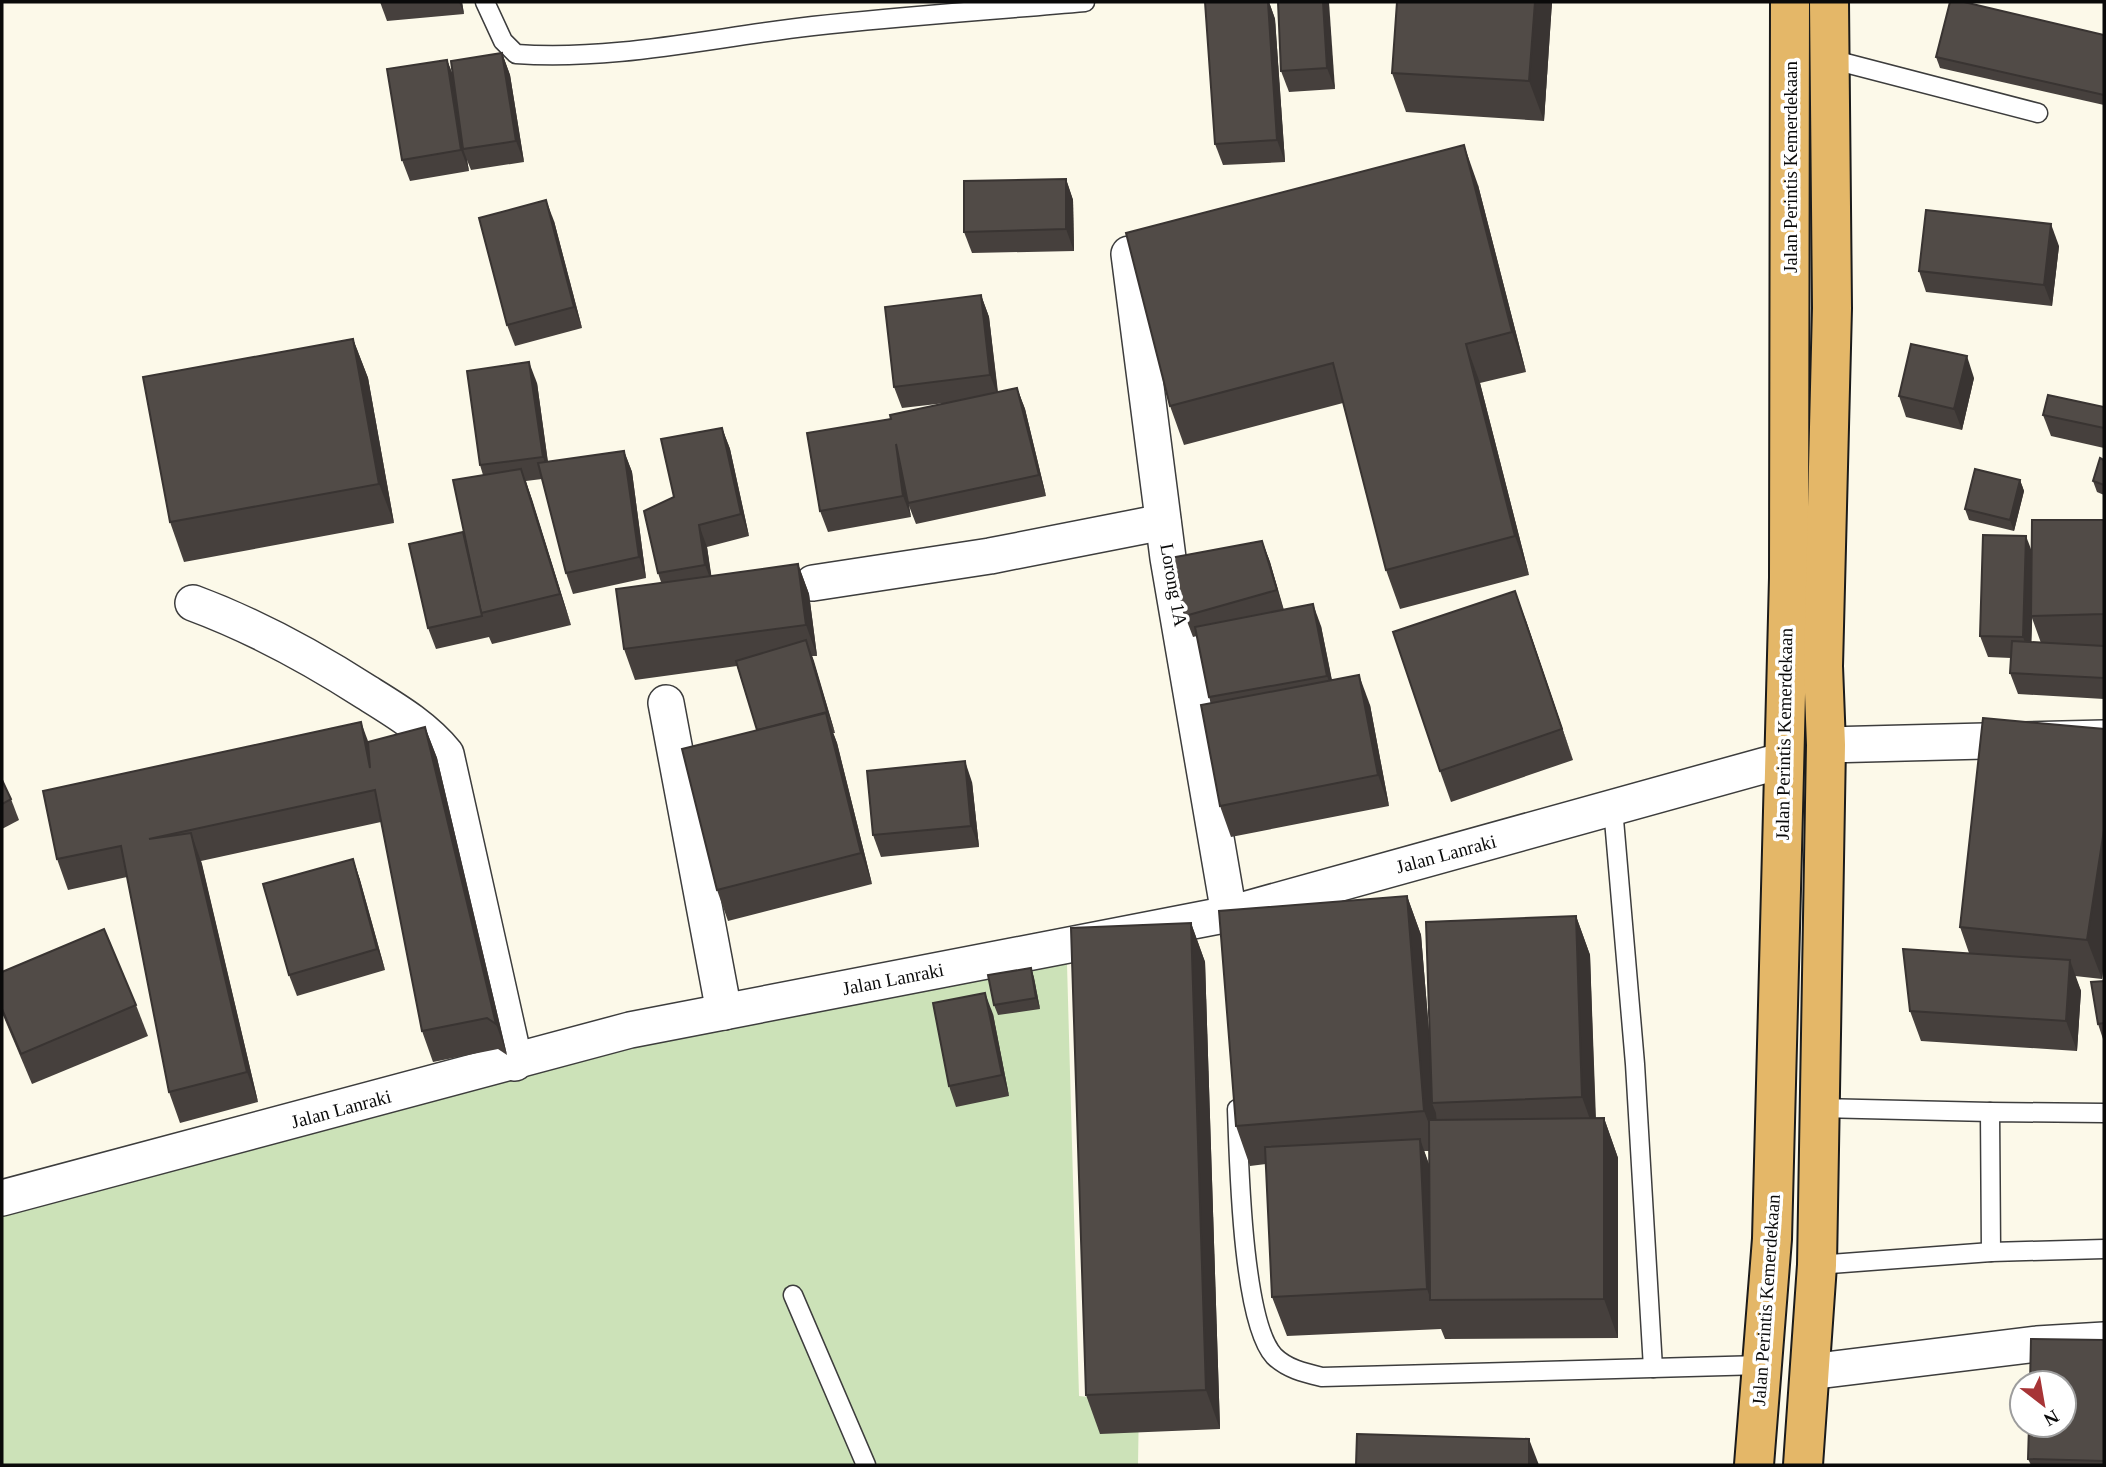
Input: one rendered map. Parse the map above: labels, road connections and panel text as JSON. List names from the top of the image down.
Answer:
{
  "streets": {
    "highway": ["Jalan Perintis Kemerdekaan"],
    "street": ["Lorong 1A", "Jalan Lanraki"]
  },
  "crossings": [
    ["Jalan Perintis Kemerdekaan", "Jalan Lanraki"],
    ["Lorong 1A", "Jalan Lanraki"]
  ],
  "north": "bottom right"
}
